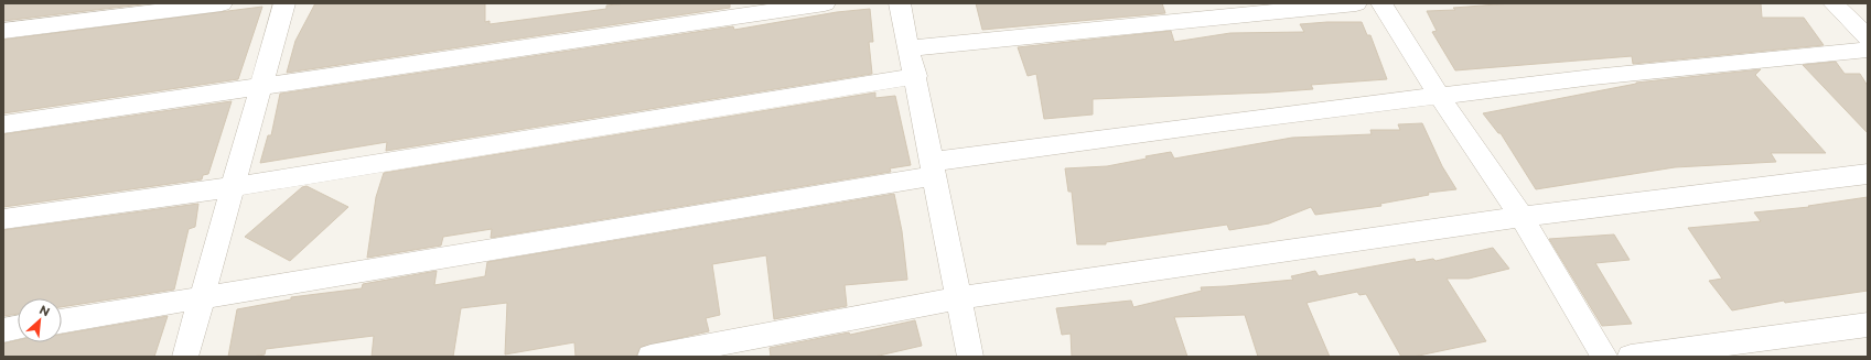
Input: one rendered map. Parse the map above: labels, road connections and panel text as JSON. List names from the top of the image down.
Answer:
{
  "north": "top right"
}
